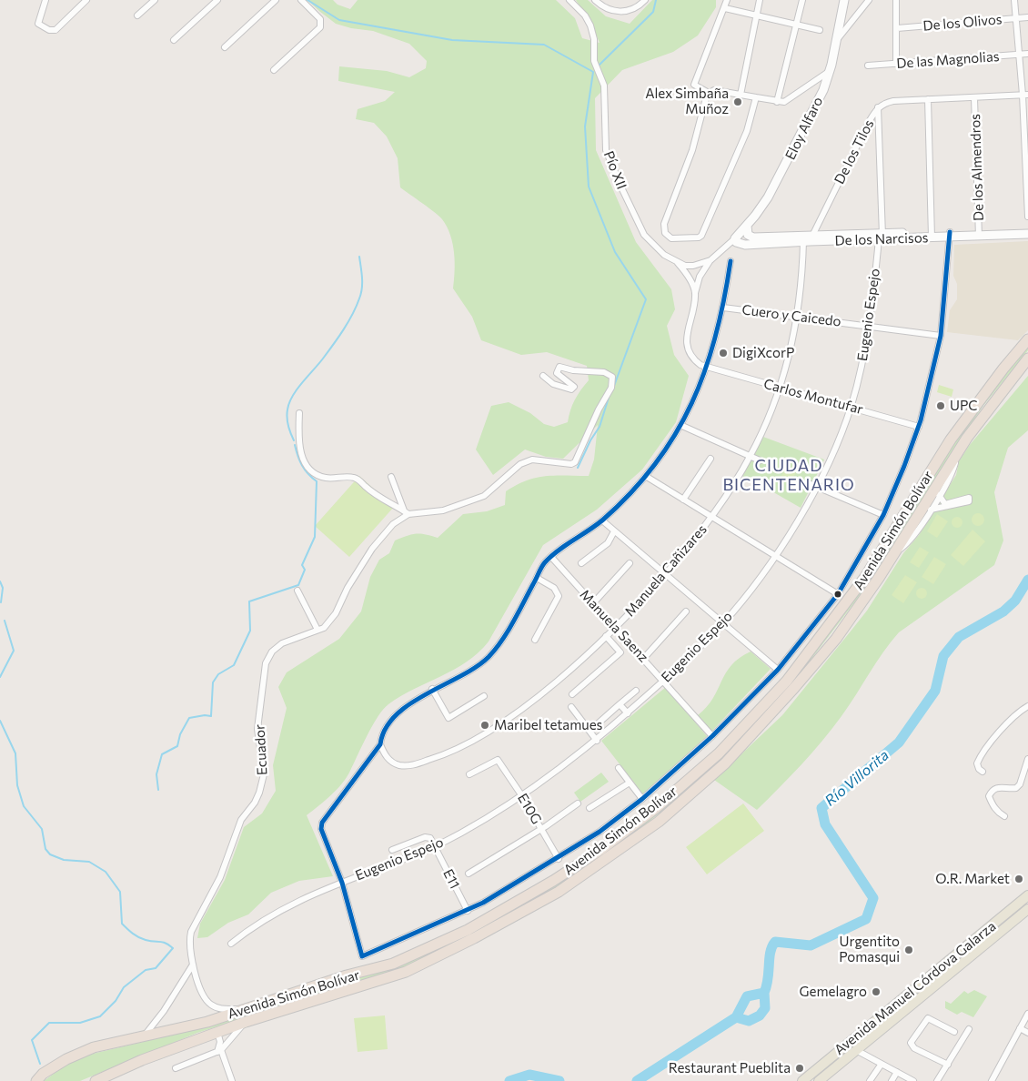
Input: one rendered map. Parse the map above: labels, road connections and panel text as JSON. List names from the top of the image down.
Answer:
{
  "streets": {
    "highway": ["Avenida Simón Bolívar"],
    "main road": ["Avenida Manuel Córdova Galarza"],
    "street": [
      "De los Olivos",
      "De las Magnolias",
      "Eloy Alfaro",
      "De los Tilos",
      "De los Almendros",
      "Pío XII",
      "De los Narcisos",
      "Eugenio Espejo",
      "Cuero y Caicedo",
      "Carlos Montufar",
      "Manuela Cañizares",
      "Manuela Saenz",
      "Ecuador",
      "E10G",
      "E11"
    ]
  },
  "crossings": [
    ["Eloy Alfaro", "De los Narcisos"],
    ["De los Tilos", "De los Almendros"],
    ["De los Tilos", "De los Narcisos"],
    ["De los Tilos", "Eugenio Espejo"],
    ["De los Almendros", "De los Narcisos"],
    ["De los Narcisos", "Eugenio Espejo"],
    ["De los Narcisos", "Manuela Cañizares"],
    ["Eugenio Espejo", "Cuero y Caicedo"],
    ["Eugenio Espejo", "Carlos Montufar"],
    ["Eugenio Espejo", "Manuela Saenz"],
    ["Eugenio Espejo", "E10G"],
    ["Eugenio Espejo", "E11"],
    ["Cuero y Caicedo", "Manuela Cañizares"],
    ["Carlos Montufar", "Manuela Cañizares"],
    ["Avenida Simón Bolívar", "Ecuador"],
    ["Manuela Cañizares", "Manuela Saenz"]
  ],
  "districts": ["CIUDAD BICENTENARIO"],
  "water": ["Río Villorita"],
  "places": [
    "Alex Simbaña Muñoz",
    "DigiXcorP",
    "UPC",
    "Maribel tetamues",
    "O.R. Market",
    "Urgentito Pomasqui",
    "Gemelagro",
    "Restaurant Pueblita"
  ]
}
